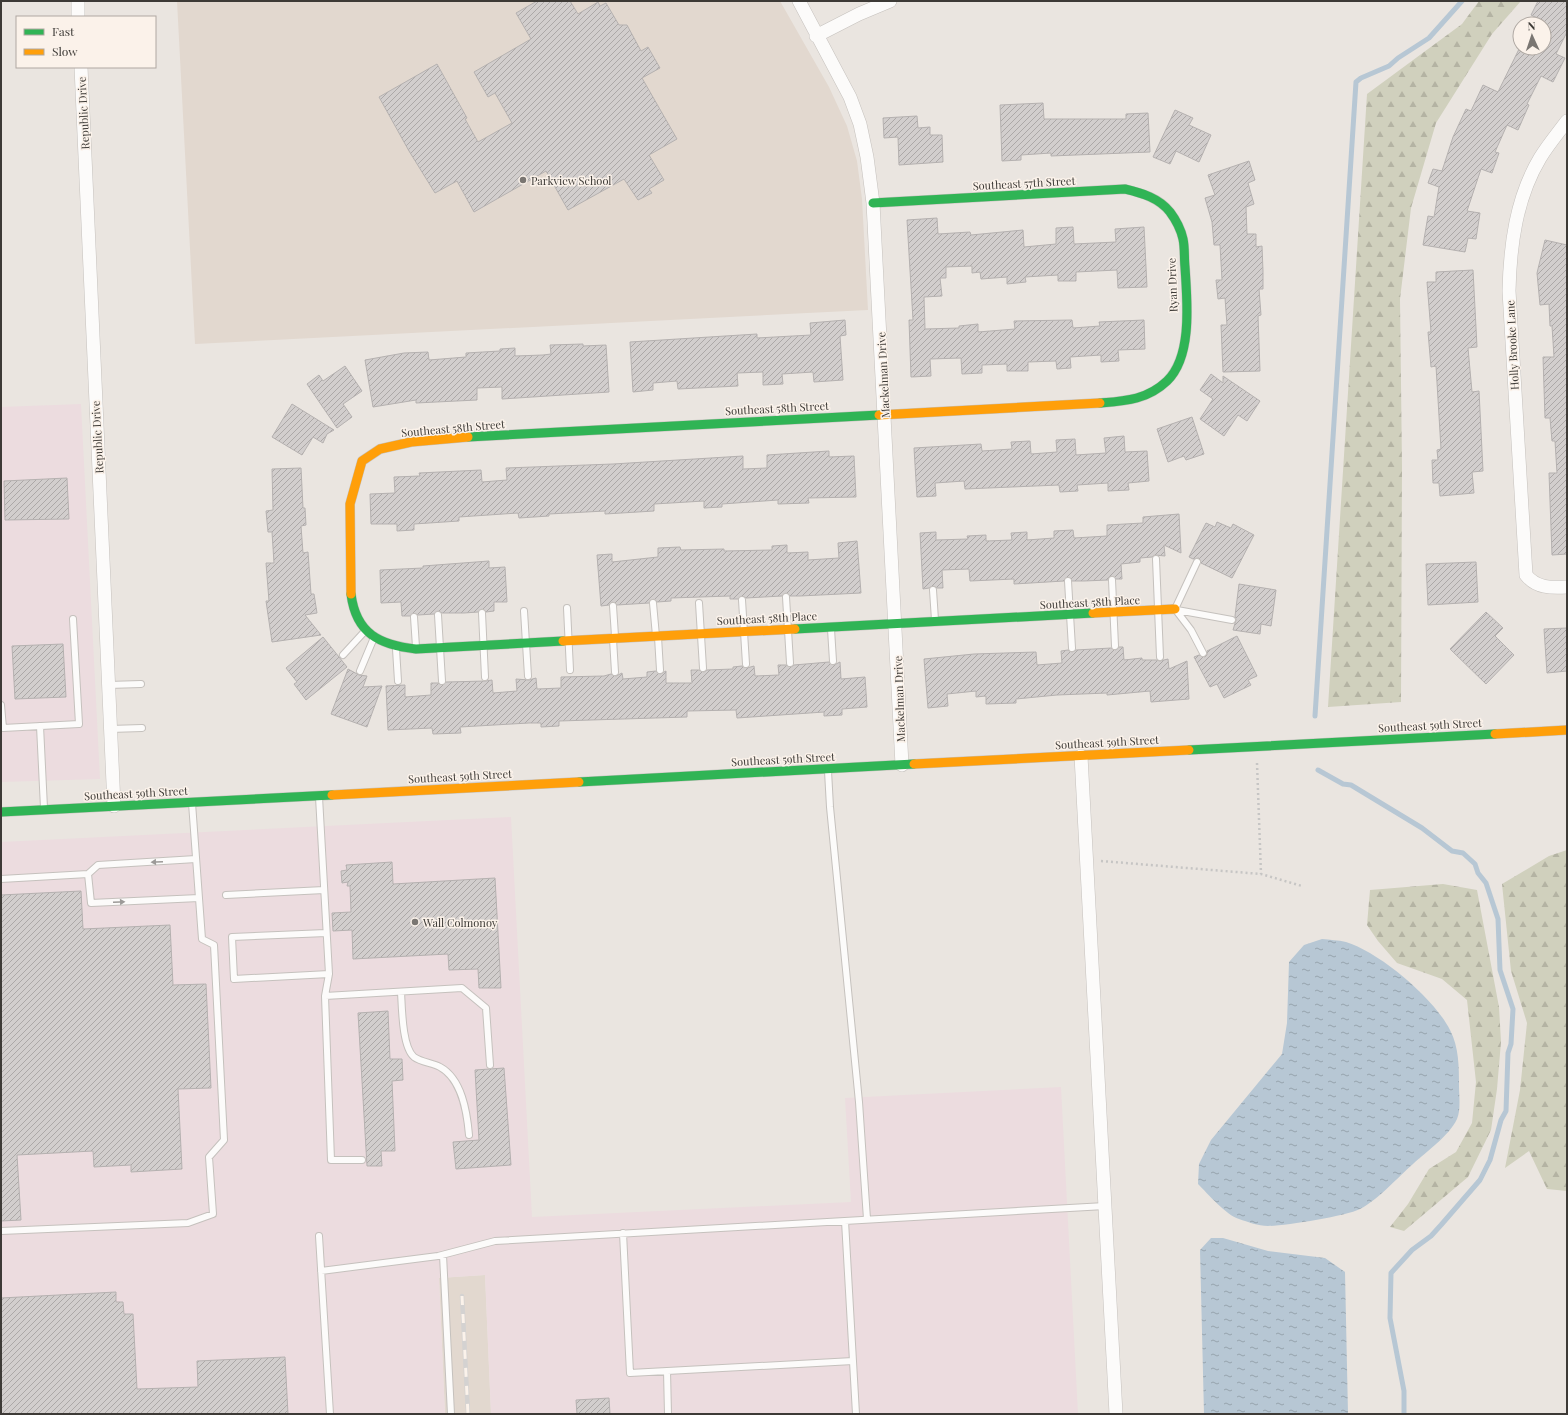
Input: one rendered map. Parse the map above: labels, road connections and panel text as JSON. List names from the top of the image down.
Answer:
{
  "streets": {
    "street": [
      "Republic Drive",
      "Southeast 57th Street",
      "Ryan Drive",
      "Holly Brooke Lane",
      "Mackelman Drive",
      "Southeast 58th Street",
      "Southeast 58th Place",
      "Southeast 59th Street"
    ]
  },
  "crossings": [
    ["Republic Drive", "Southeast 59th Street"],
    ["Southeast 57th Street", "Ryan Drive"],
    ["Southeast 57th Street", "Mackelman Drive"],
    ["Ryan Drive", "Southeast 58th Street"],
    ["Mackelman Drive", "Southeast 58th Street"],
    ["Mackelman Drive", "Southeast 58th Place"],
    ["Mackelman Drive", "Southeast 59th Street"],
    ["Southeast 58th Street", "Southeast 58th Place"]
  ],
  "places": ["Parkview School", "Wall Colmonoy"],
  "legend": ["Fast", "Slow"],
  "north": "top"
}
